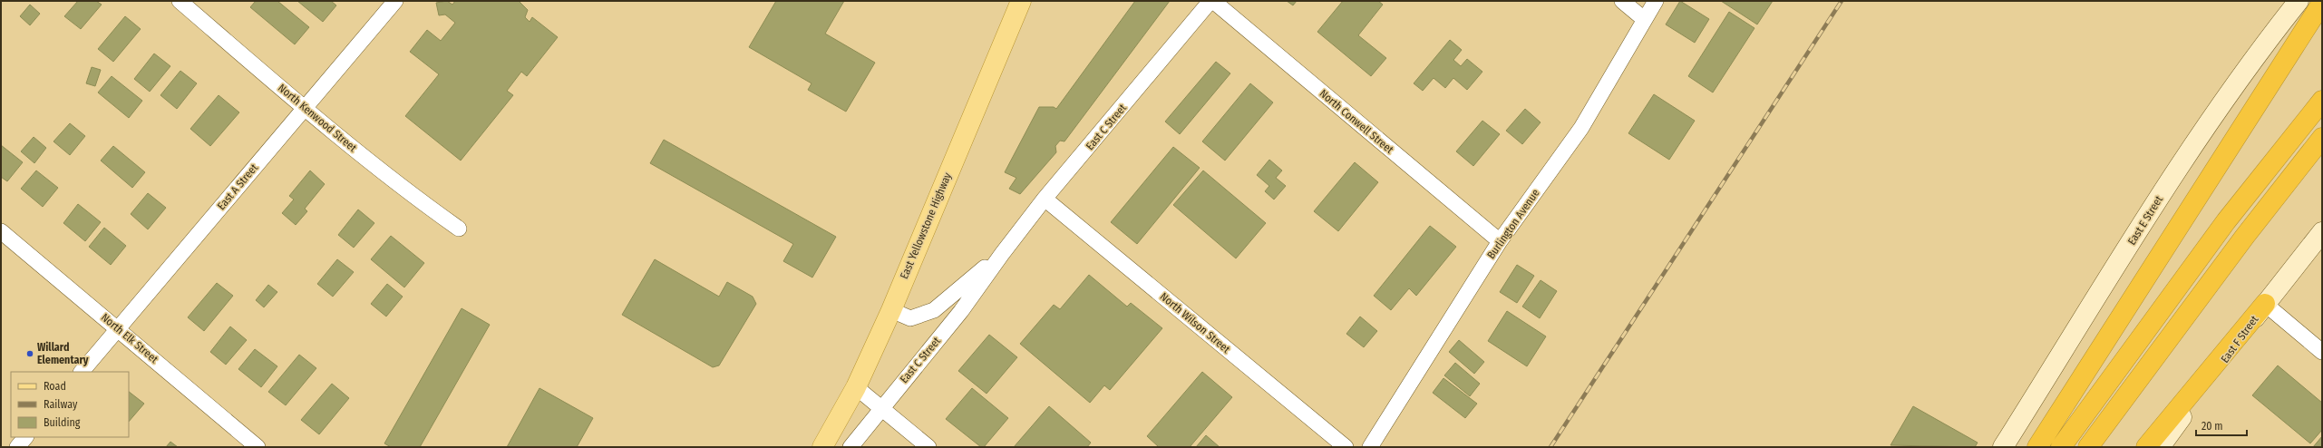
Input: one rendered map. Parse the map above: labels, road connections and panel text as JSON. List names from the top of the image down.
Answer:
{
  "streets": {
    "main road": ["East E Street", "East Yellowstone Highway", "East F Street"],
    "street": [
      "North Kenwood Street",
      "North Conwell Street",
      "East C Street",
      "East A Street",
      "Burlington Avenue",
      "North Wilson Street",
      "North Elk Street"
    ]
  },
  "crossings": [
    ["North Kenwood Street", "East A Street"],
    ["North Conwell Street", "Burlington Avenue"],
    ["East C Street", "East Yellowstone Highway"],
    ["East C Street", "North Wilson Street"],
    ["East A Street", "North Elk Street"]
  ],
  "places": ["Willard Elementary"],
  "legend": ["Road", "Railway", "Building"],
  "scale_bar": "20 m"
}
